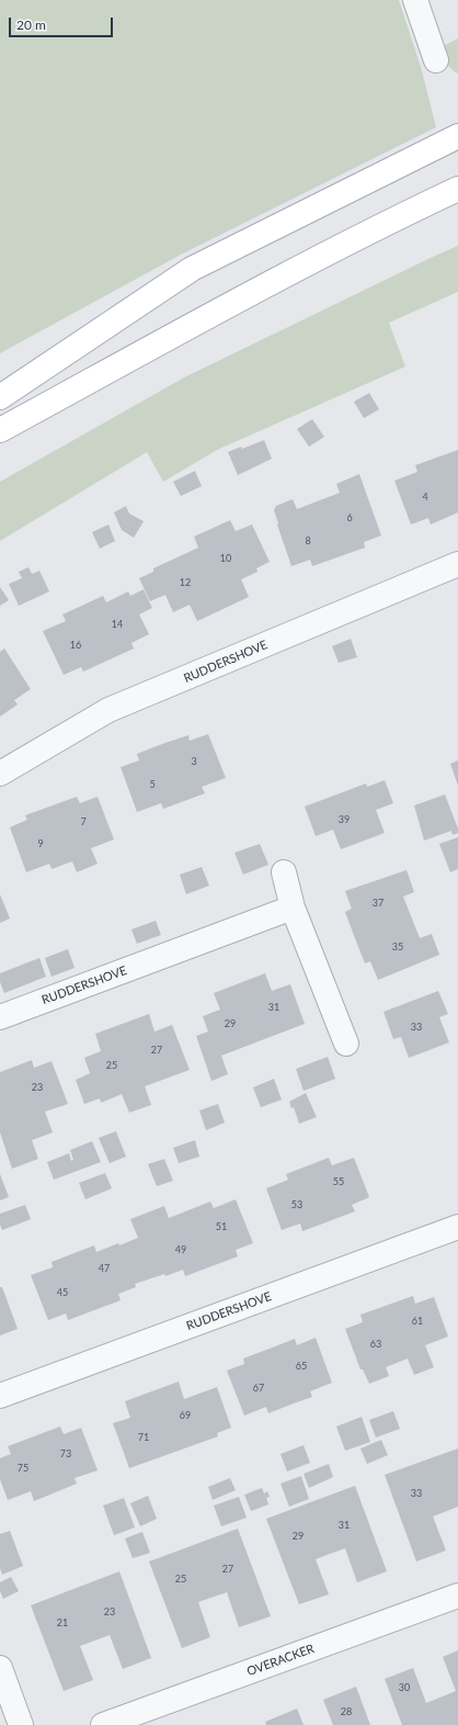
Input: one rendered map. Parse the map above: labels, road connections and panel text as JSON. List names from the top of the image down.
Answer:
{
  "streets": {
    "street": ["RUDDERSHOVE", "OVERACKER"]
  },
  "house_numbers": [
    "4",
    "6",
    "8",
    "10",
    "12",
    "14",
    "16",
    "3",
    "5",
    "39",
    "7",
    "9",
    "37",
    "35",
    "31",
    "29",
    "33",
    "27",
    "25",
    "23",
    "55",
    "53",
    "51",
    "49",
    "47",
    "45",
    "61",
    "63",
    "65",
    "67",
    "69",
    "71",
    "73",
    "75",
    "33",
    "31",
    "29",
    "27",
    "25",
    "23",
    "21",
    "30",
    "28"
  ],
  "scale_bar": "20 m"
}
